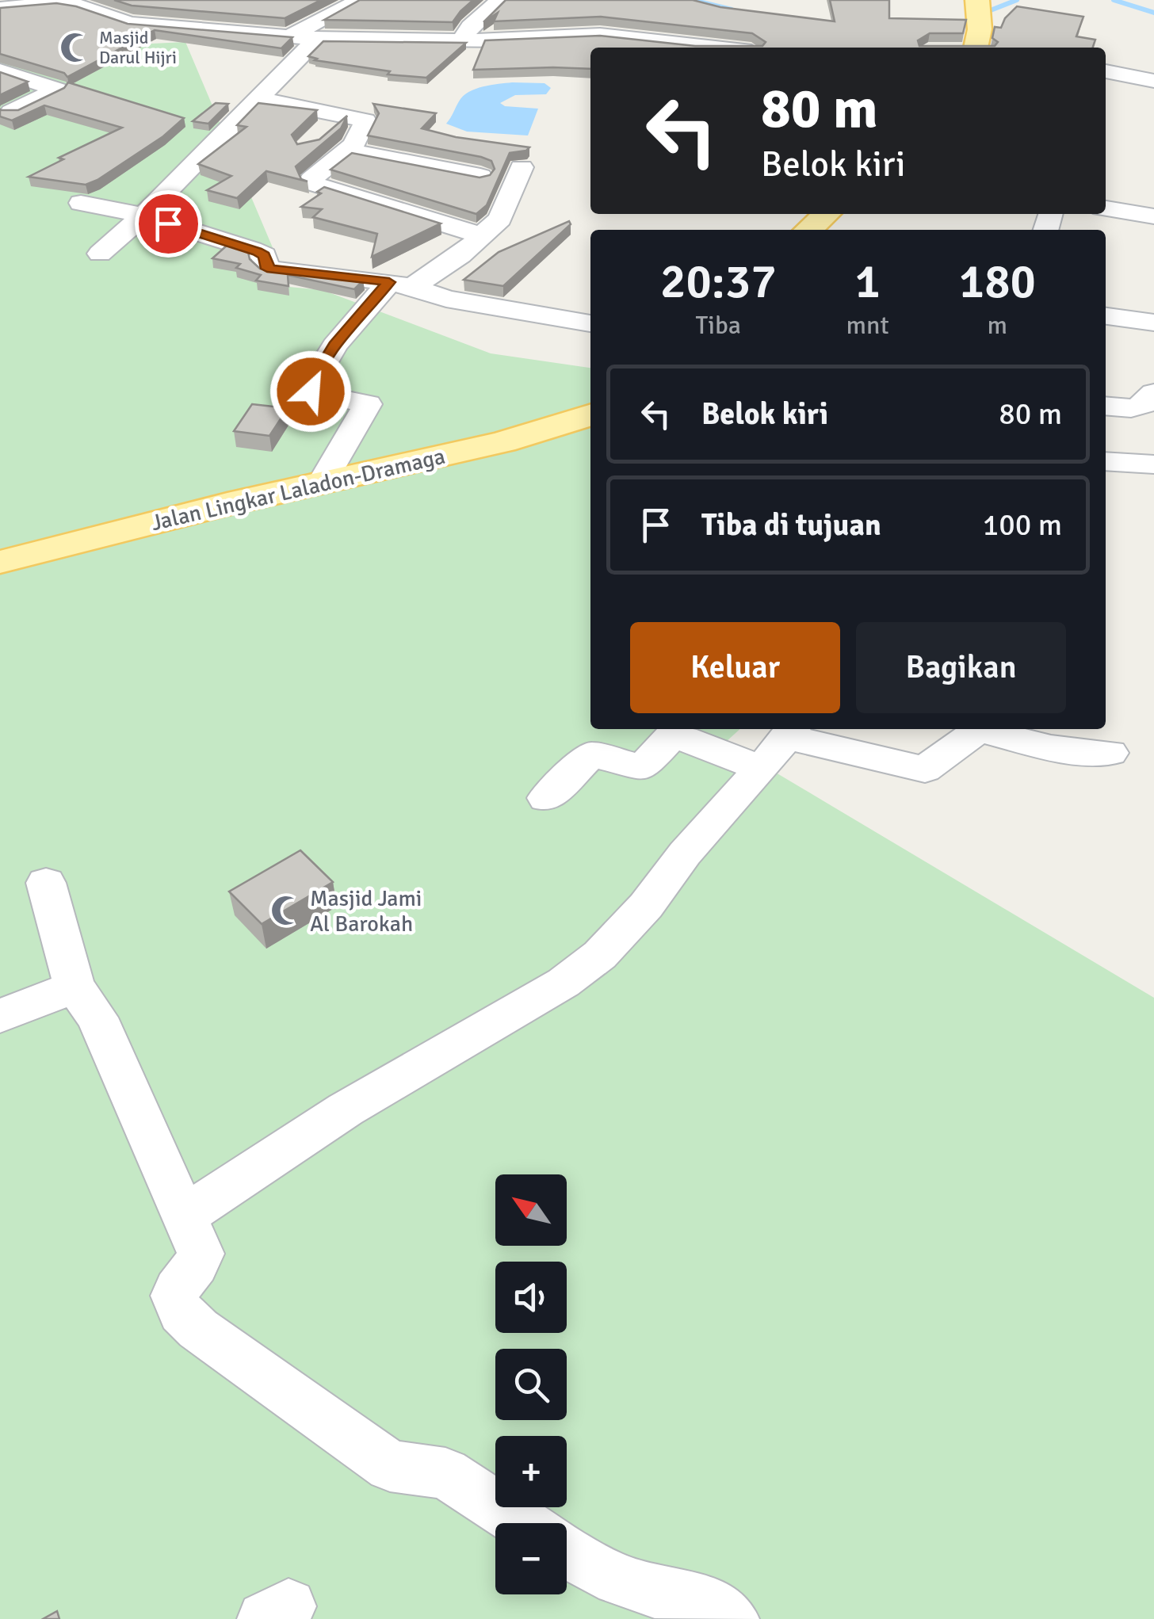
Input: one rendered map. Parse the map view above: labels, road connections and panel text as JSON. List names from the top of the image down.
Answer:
{
  "streets": {
    "main road": ["Jalan Lingkar Laladon-Dramaga"]
  },
  "places": {
    "mosque": ["Masjid Darul Hijri", "Masjid Jami Al Barokah"]
  },
  "north": "top left",
  "page": {
    "turn": ["80 m", "Belok kiri"],
    "eta": [
      "20:37",
      "Tiba",
      "1",
      "mnt",
      "180",
      "m"
    ],
    "list": [
      {
        "name": "Belok kiri",
        "value": "80 m"
      },
      {
        "name": "Tiba di tujuan",
        "value": "100 m"
      }
    ],
    "buttons": ["Keluar", "Bagikan"],
    "map_buttons": ["+", "−"]
  }
}
